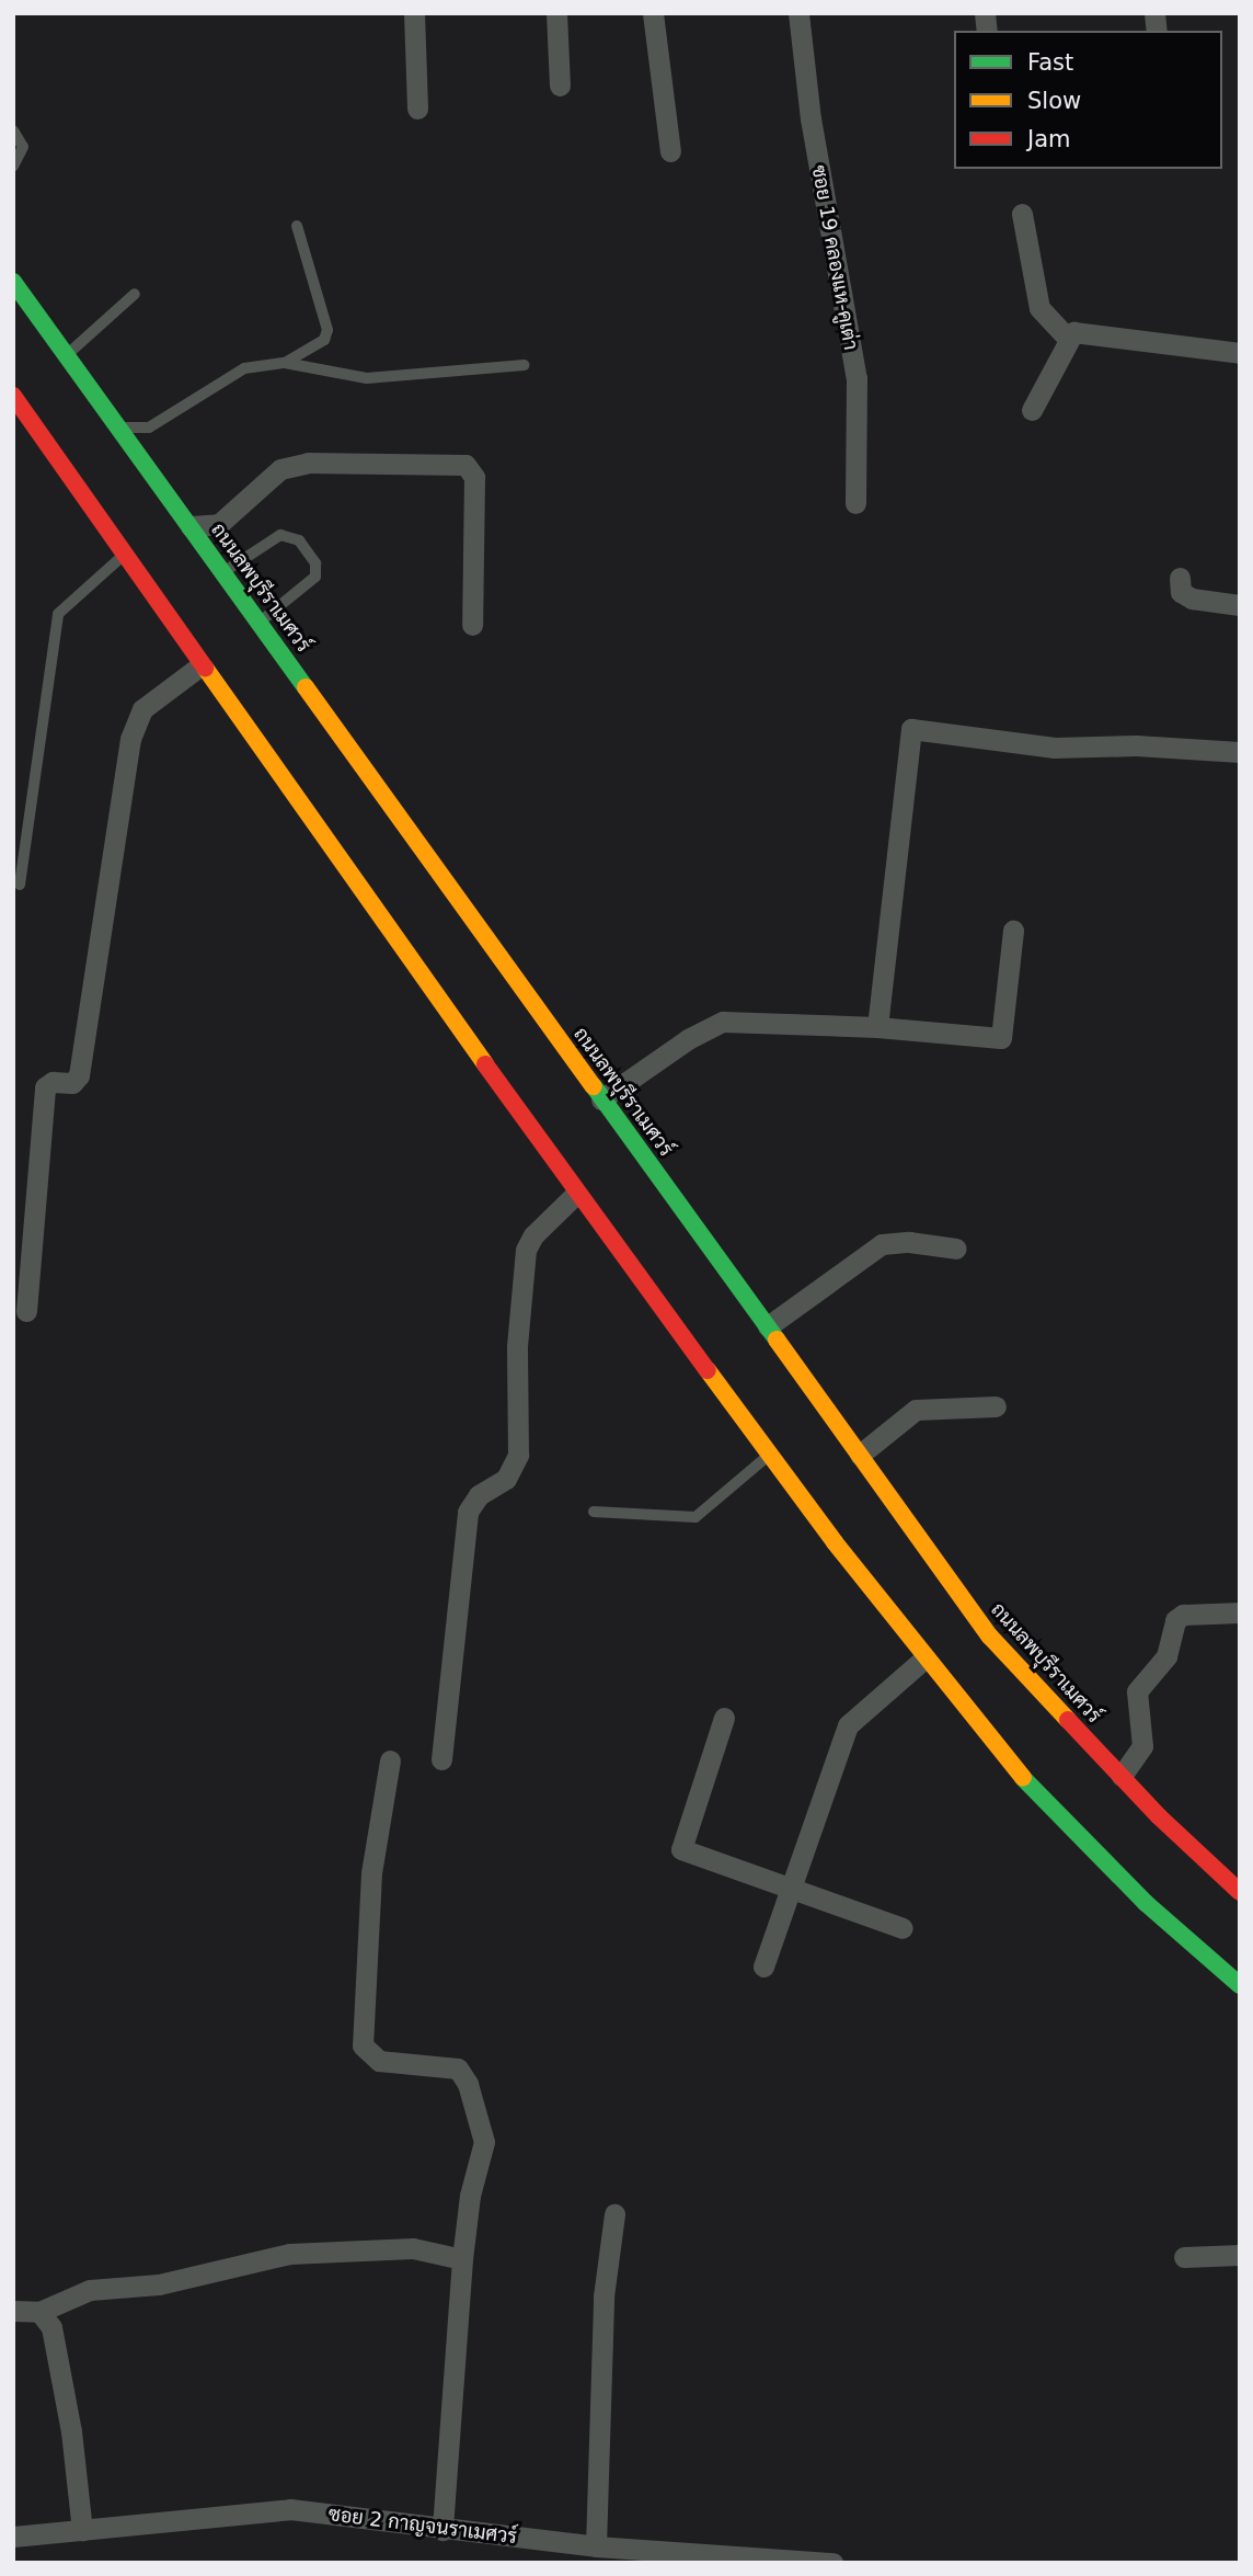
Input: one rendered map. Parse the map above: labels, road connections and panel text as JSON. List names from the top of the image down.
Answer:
{
  "streets": {
    "main road": ["ถนนลพบุรีราเมศวร์"],
    "street": ["ซอย 19 คลองแห-คูเต่า", "ซอย 2 กาญจนราเมศวร์"]
  },
  "legend": ["Fast", "Slow", "Jam"]
}
